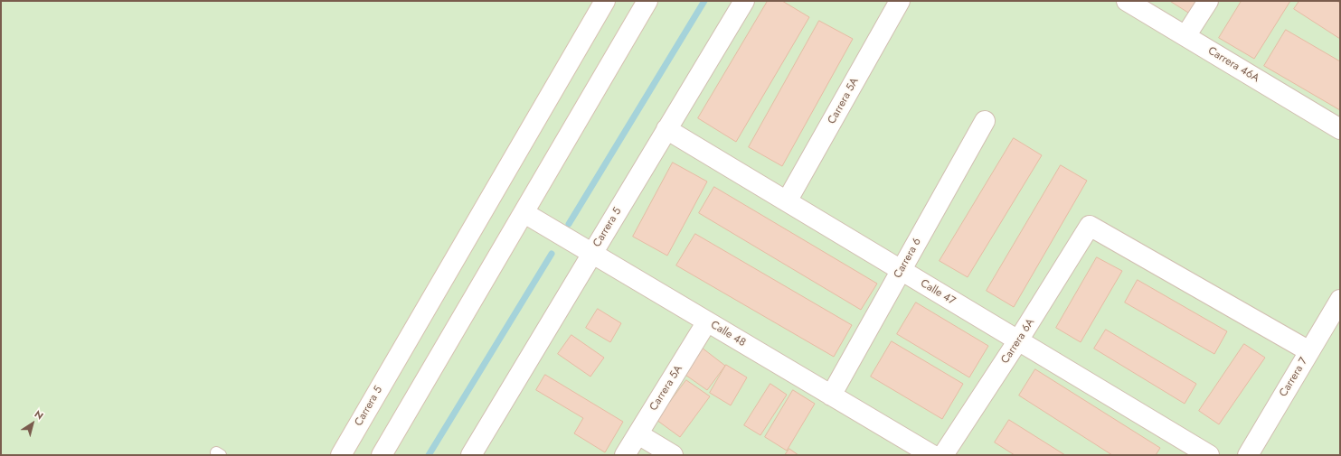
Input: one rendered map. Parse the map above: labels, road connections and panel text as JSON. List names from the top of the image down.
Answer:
{
  "streets": {
    "street": [
      "Carrera 46A",
      "Carrera 5A",
      "Carrera 5",
      "Carrera 6",
      "Calle 47",
      "Calle 48",
      "Carrera 6A",
      "Carrera 7"
    ]
  },
  "crossings": [
    ["Carrera 5A", "Calle 47"],
    ["Carrera 5A", "Calle 48"],
    ["Carrera 5", "Calle 47"],
    ["Carrera 5", "Calle 48"],
    ["Carrera 6", "Calle 47"],
    ["Carrera 6", "Calle 48"],
    ["Calle 47", "Carrera 6A"],
    ["Carrera 6A", "Carrera 7"]
  ],
  "north": "top right"
}
